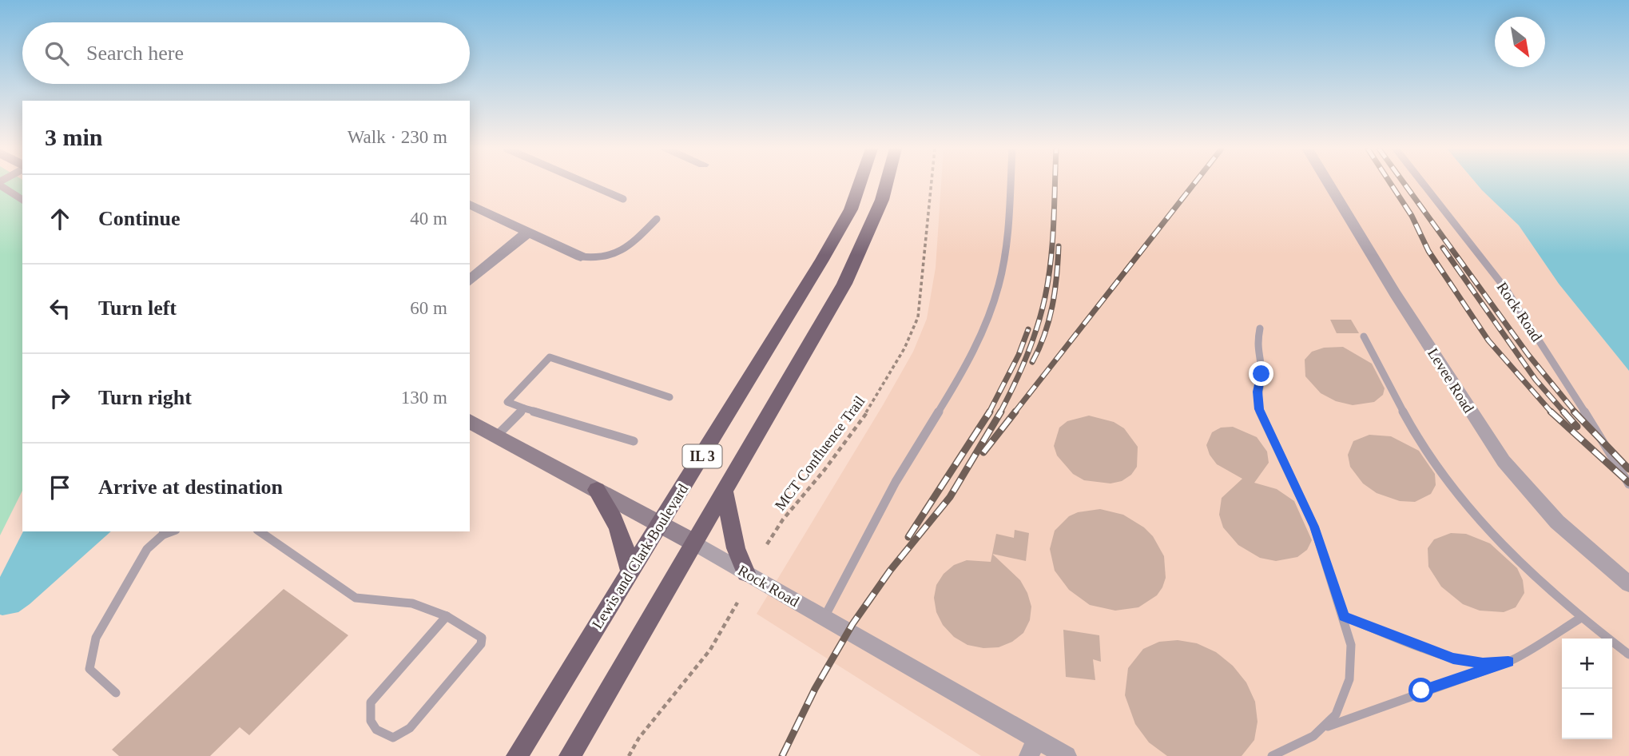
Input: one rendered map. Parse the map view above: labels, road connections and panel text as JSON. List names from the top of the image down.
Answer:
{
  "streets": {
    "highway": ["IL 3", "Lewis and Clark Boulevard"],
    "main road": ["Rock Road"],
    "street": ["Levee Road"],
    "path": ["MCT Confluence Trail"]
  },
  "crossings": [
    ["Rock Road", "IL 3"],
    ["Rock Road", "Lewis and Clark Boulevard"]
  ],
  "north": "bottom right",
  "page": {
    "search": "Search here",
    "heading": ["3 min", "Walk · 230 m"],
    "list": [
      ["Continue", "40 m"],
      ["Turn left", "60 m"],
      ["Turn right", "130 m"],
      "Arrive at destination"
    ],
    "map_buttons": ["+", "−"]
  }
}
